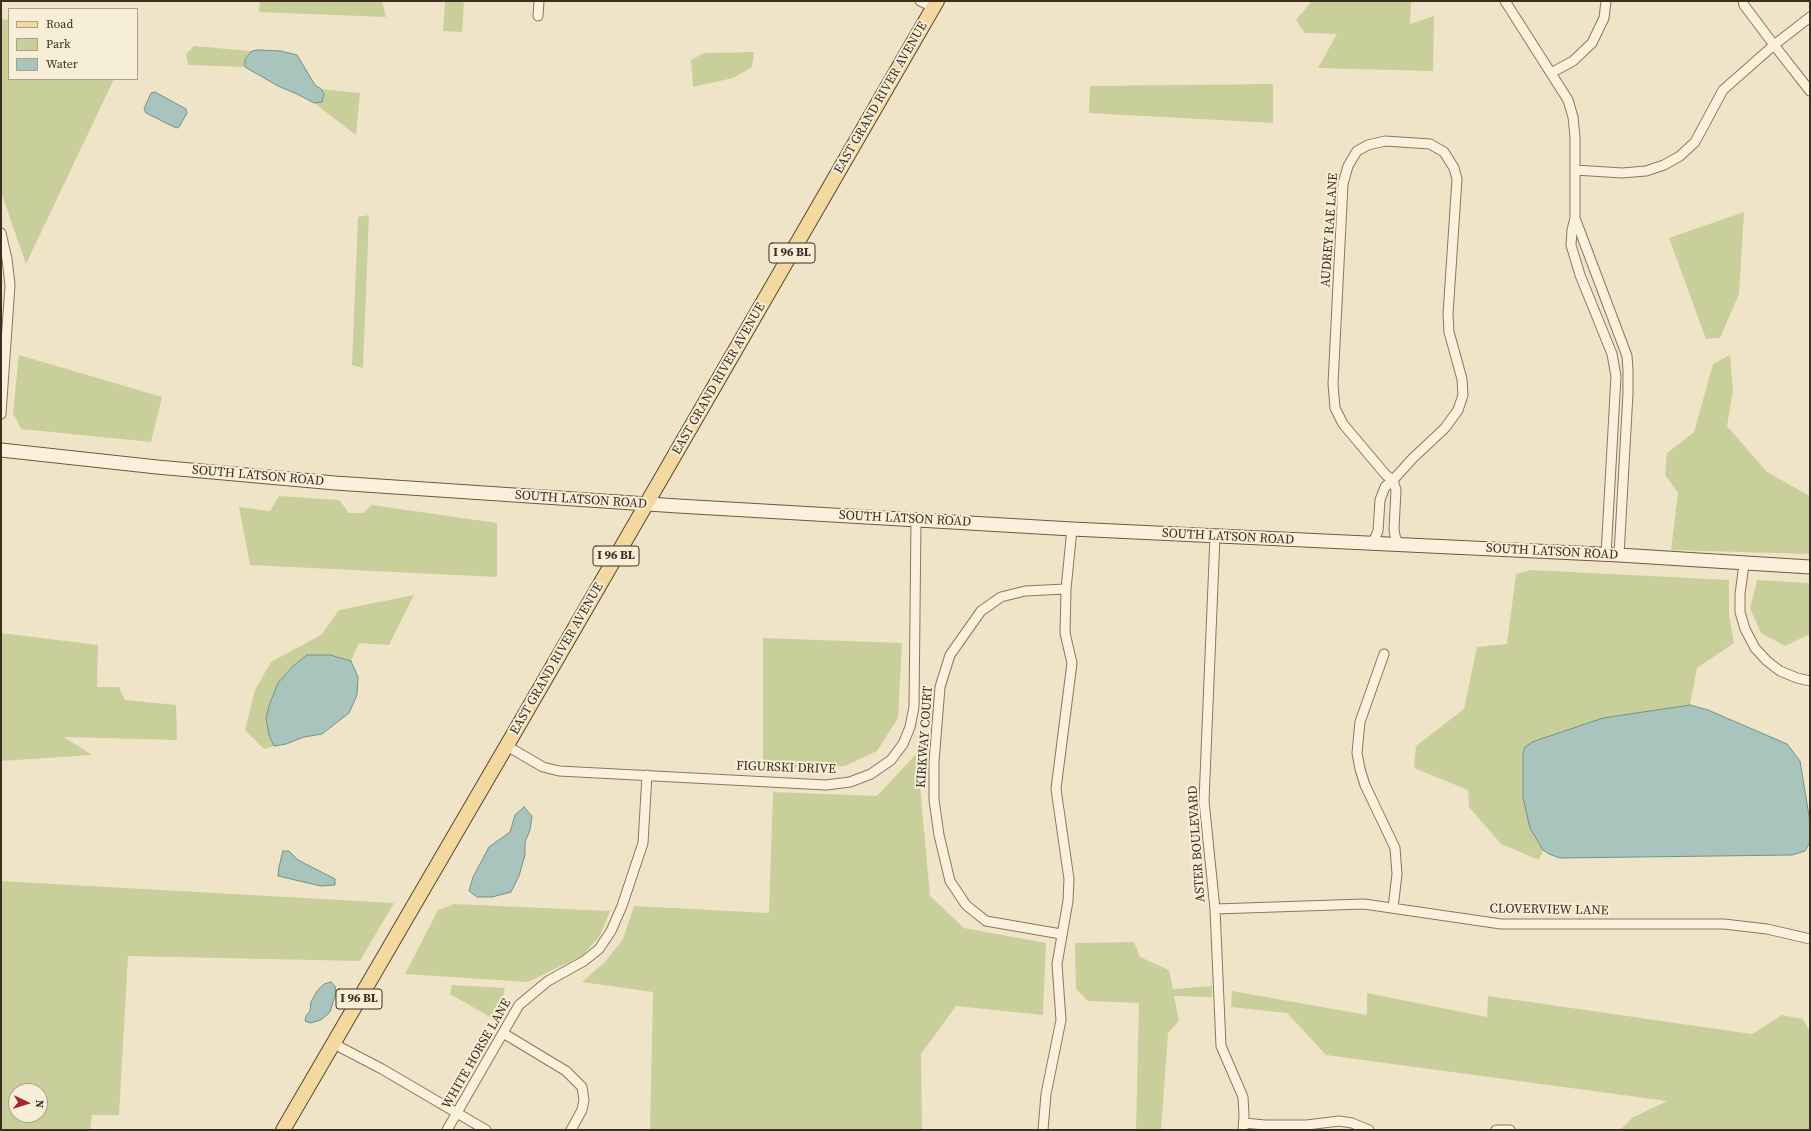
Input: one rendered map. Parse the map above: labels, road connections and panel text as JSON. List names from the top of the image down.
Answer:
{
  "streets": {
    "main road": ["EAST GRAND RIVER AVENUE", "I 96 BL", "SOUTH LATSON ROAD"],
    "street": [
      "AUDREY RAE LANE",
      "KIRKWAY COURT",
      "FIGURSKI DRIVE",
      "ASTER BOULEVARD",
      "CLOVERVIEW LANE",
      "WHITE HORSE LANE"
    ]
  },
  "crossings": [
    ["EAST GRAND RIVER AVENUE", "SOUTH LATSON ROAD"],
    ["EAST GRAND RIVER AVENUE", "FIGURSKI DRIVE"],
    ["AUDREY RAE LANE", "SOUTH LATSON ROAD"],
    ["SOUTH LATSON ROAD", "FIGURSKI DRIVE"],
    ["SOUTH LATSON ROAD", "ASTER BOULEVARD"],
    ["FIGURSKI DRIVE", "WHITE HORSE LANE"],
    ["ASTER BOULEVARD", "CLOVERVIEW LANE"]
  ],
  "legend": ["Road", "Park", "Water"],
  "north": "right"
}
